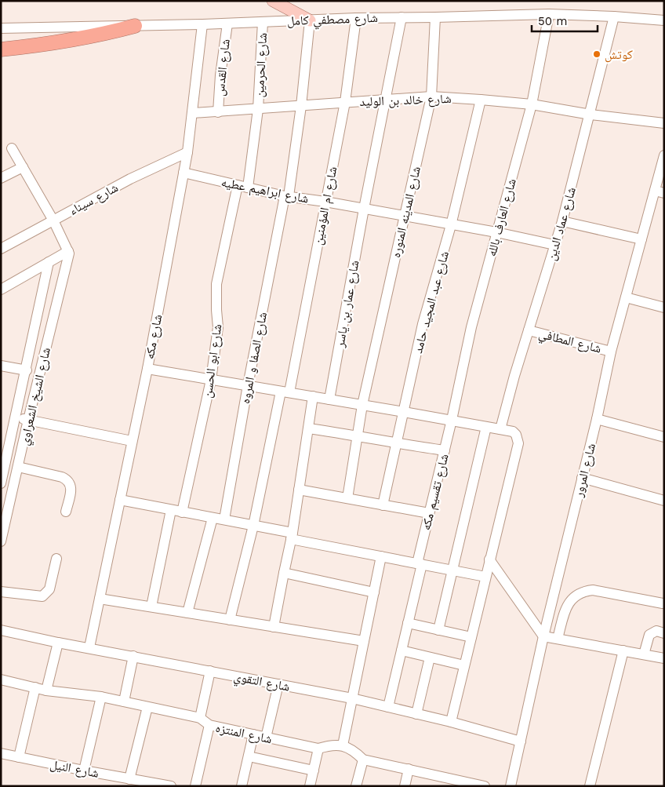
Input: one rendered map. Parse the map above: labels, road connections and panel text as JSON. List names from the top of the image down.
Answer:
{
  "streets": {
    "street": [
      "شارع مصطفي كامل",
      "شارع الحرمين",
      "شارع القدس",
      "شارع خالد بن الوليد",
      "شارع ابراهيم عطيه",
      "شارع سيناء",
      "شارع ام المؤمنين",
      "شارع المدينه المنوره",
      "شارع العارف بالله",
      "شارع عماد الدين",
      "شارع عبد المجيد حامد",
      "شارع عمار بن ياسر",
      "شارع مكه",
      "شارع المطافي",
      "شارع الصفا و المروه",
      "شارع ابو الحسن",
      "شارع الشيخ الشعراوي",
      "شارع المرور",
      "شارع تقسيم مكه",
      "شارع التقوي",
      "شارع المنتزه",
      "شارع النيل"
    ]
  },
  "crossings": [
    ["شارع مصطفي كامل", "شارع الحرمين"],
    ["شارع مصطفي كامل", "شارع القدس"],
    ["شارع مصطفي كامل", "شارع ام المؤمنين"],
    ["شارع مصطفي كامل", "شارع المدينه المنوره"],
    ["شارع مصطفي كامل", "شارع العارف بالله"],
    ["شارع مصطفي كامل", "شارع عماد الدين"],
    ["شارع مصطفي كامل", "شارع عمار بن ياسر"],
    ["شارع مصطفي كامل", "شارع مكه"],
    ["شارع مصطفي كامل", "شارع الصفا و المروه"],
    ["شارع الحرمين", "شارع خالد بن الوليد"],
    ["شارع الحرمين", "شارع ابراهيم عطيه"],
    ["شارع الحرمين", "شارع ابو الحسن"],
    ["شارع القدس", "شارع خالد بن الوليد"],
    ["شارع خالد بن الوليد", "شارع ام المؤمنين"],
    ["شارع خالد بن الوليد", "شارع المدينه المنوره"],
    ["شارع خالد بن الوليد", "شارع العارف بالله"],
    ["شارع خالد بن الوليد", "شارع عماد الدين"],
    ["شارع خالد بن الوليد", "شارع عبد المجيد حامد"],
    ["شارع خالد بن الوليد", "شارع عمار بن ياسر"],
    ["شارع خالد بن الوليد", "شارع مكه"],
    ["شارع خالد بن الوليد", "شارع الصفا و المروه"],
    ["شارع ابراهيم عطيه", "شارع ام المؤمنين"],
    ["شارع ابراهيم عطيه", "شارع المدينه المنوره"],
    ["شارع ابراهيم عطيه", "شارع العارف بالله"],
    ["شارع ابراهيم عطيه", "شارع عماد الدين"],
    ["شارع ابراهيم عطيه", "شارع عبد المجيد حامد"],
    ["شارع ابراهيم عطيه", "شارع عمار بن ياسر"],
    ["شارع ابراهيم عطيه", "شارع مكه"],
    ["شارع ابراهيم عطيه", "شارع الصفا و المروه"],
    ["شارع ابراهيم عطيه", "شارع ابو الحسن"],
    ["شارع سيناء", "شارع مكه"],
    ["شارع العارف بالله", "شارع تقسيم مكه"],
    ["شارع عماد الدين", "شارع المطافي"],
    ["شارع مكه", "شارع التقوي"],
    ["شارع المطافي", "شارع المرور"],
    ["شارع المرور", "شارع التقوي"],
    ["شارع تقسيم مكه", "شارع التقوي"]
  ],
  "places": ["كوتش"],
  "scale_bar": "50 m"
}
